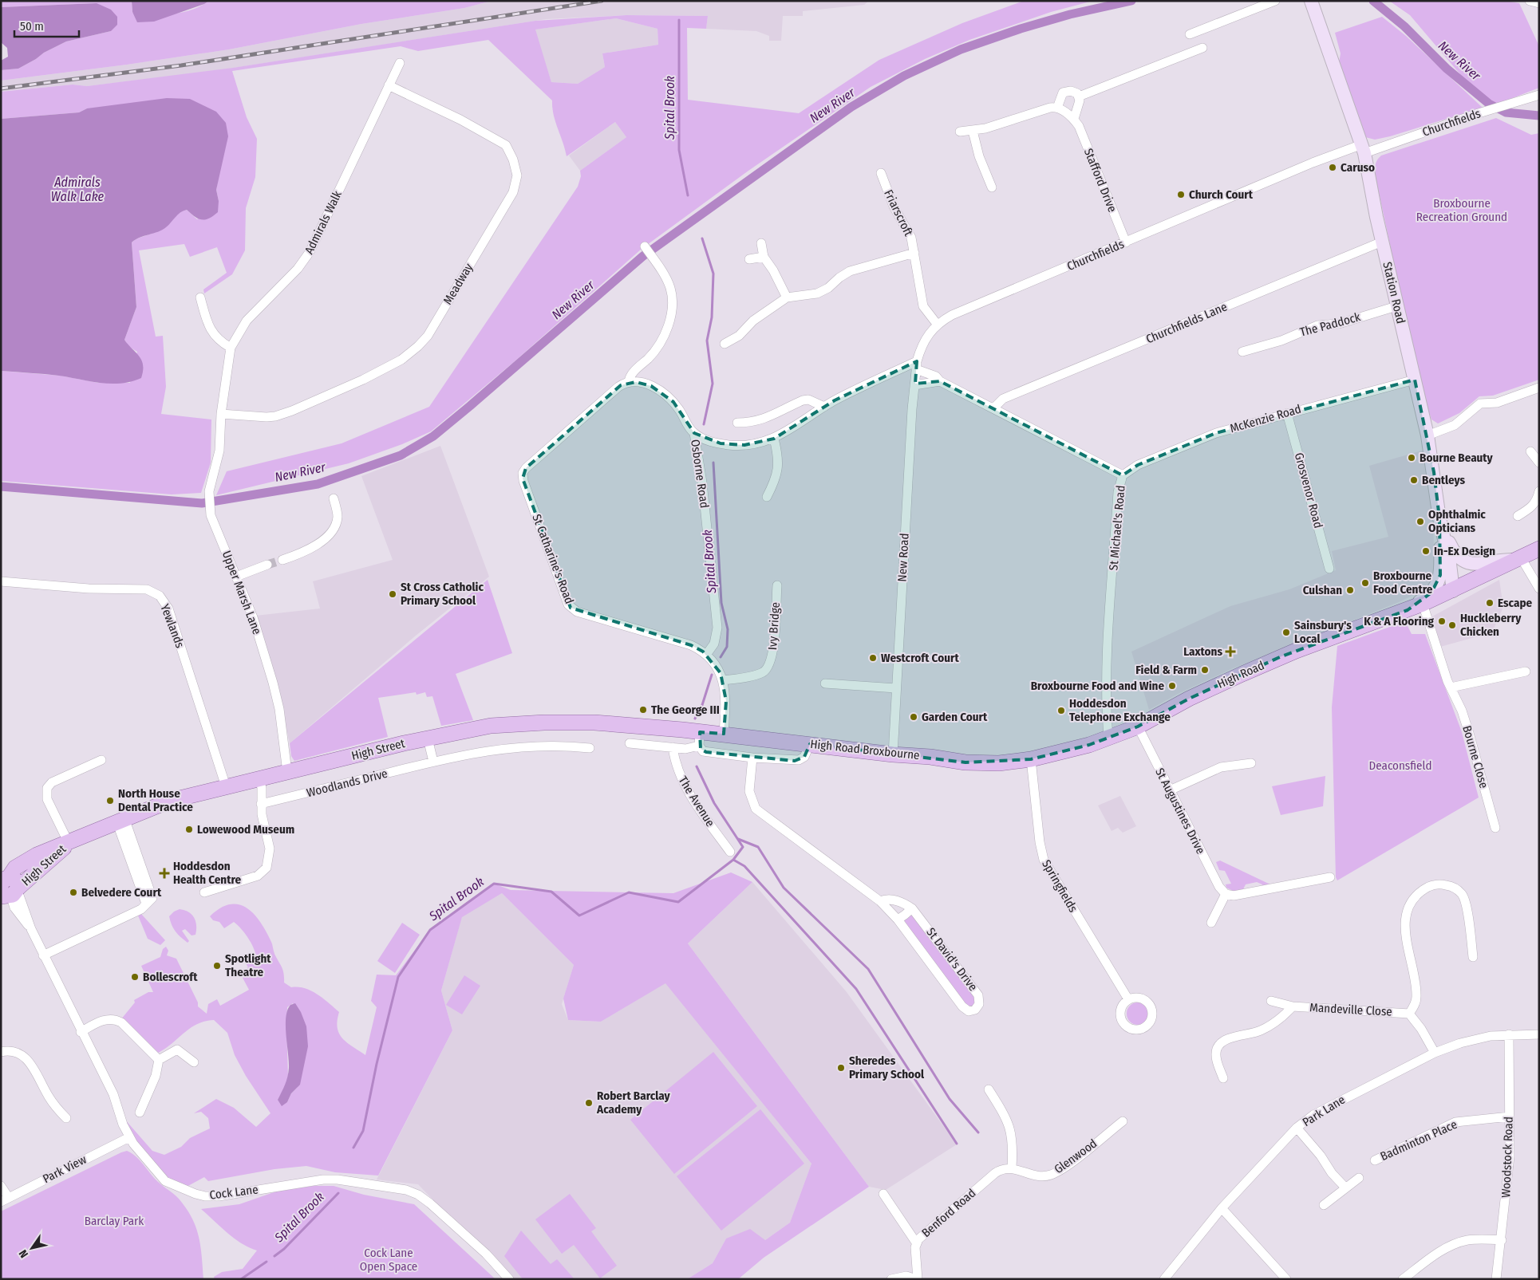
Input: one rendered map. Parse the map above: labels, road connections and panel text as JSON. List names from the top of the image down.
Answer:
{
  "streets": {
    "main road": [
      "Station Road",
      "High Road",
      "High Street",
      "High Road Broxbourne"
    ],
    "street": [
      "Churchfields",
      "Stafford Drive",
      "Friarscroft",
      "Admirals Walk",
      "Meadway",
      "Churchfields Lane",
      "The Paddock",
      "McKenzie Road",
      "Osborne Road",
      "Grosvenor Road",
      "St Michael's Road",
      "New Road",
      "St Catharine's Road",
      "Upper Marsh Lane",
      "Yewlands",
      "Ivy Bridge",
      "Bourne Close",
      "Woodlands Drive",
      "The Avenue",
      "St Augustines Drive",
      "Springfields",
      "St David's Drive",
      "Mandeville Close",
      "Park Lane",
      "Badminton Place",
      "Glenwood",
      "Woodstock Road",
      "Park View",
      "Cock Lane",
      "Benford Road"
    ]
  },
  "crossings": [
    ["Churchfields", "Stafford Drive"],
    ["Churchfields", "Friarscroft"],
    ["Churchfields", "Station Road"],
    ["Churchfields", "St Michael's Road"],
    ["Churchfields", "New Road"],
    ["Admirals Walk", "Meadway"],
    ["Admirals Walk", "Upper Marsh Lane"],
    ["Meadway", "Upper Marsh Lane"],
    ["Station Road", "Churchfields Lane"],
    ["Station Road", "The Paddock"],
    ["Station Road", "McKenzie Road"],
    ["Station Road", "High Road"],
    ["Churchfields Lane", "St Michael's Road"],
    ["McKenzie Road", "Grosvenor Road"],
    ["McKenzie Road", "St Michael's Road"],
    ["Osborne Road", "St Catharine's Road"],
    ["St Michael's Road", "New Road"],
    ["St Michael's Road", "High Road"],
    ["New Road", "High Road Broxbourne"],
    ["St Catharine's Road", "Ivy Bridge"],
    ["St Catharine's Road", "High Road Broxbourne"],
    ["Upper Marsh Lane", "High Street"],
    ["Yewlands", "High Street"],
    ["High Road", "High Road Broxbourne"],
    ["High Road", "Bourne Close"],
    ["High Road", "St Augustines Drive"],
    ["High Road", "Springfields"],
    ["High Street", "High Road Broxbourne"],
    ["High Street", "Cock Lane"],
    ["High Road Broxbourne", "Springfields"],
    ["Park Lane", "Woodstock Road"],
    ["Badminton Place", "Woodstock Road"],
    ["Glenwood", "Benford Road"],
    ["Park View", "Cock Lane"]
  ],
  "water": ["New River", "Spital Brook", "Admirals Walk Lake"],
  "parks": [
    "Broxbourne Recreation Ground",
    "Deaconsfield",
    "Barclay Park",
    "Cock Lane Open Space"
  ],
  "places": {
    "other": [
      "Caruso",
      "Church Court",
      "Bourne Beauty",
      "Bentleys",
      "Ophthalmic Opticians",
      "In-Ex Design",
      "Broxbourne Food Centre",
      "Culshan",
      "St Cross Catholic Primary School",
      "Escape",
      "K & A Flooring",
      "Huckleberry Chicken",
      "Sainsbury's Local",
      "Westcroft Court",
      "Field & Farm",
      "Broxbourne Food and Wine",
      "The George III",
      "Hoddesdon Telephone Exchange",
      "Garden Court",
      "North House Dental Practice",
      "Lowewood Museum",
      "Belvedere Court",
      "Spotlight Theatre",
      "Bollescroft",
      "Sheredes Primary School",
      "Robert Barclay Academy"
    ],
    "health": ["Laxtons", "Hoddesdon Health Centre"]
  },
  "scale_bar": "50 m",
  "north": "bottom left"
}
